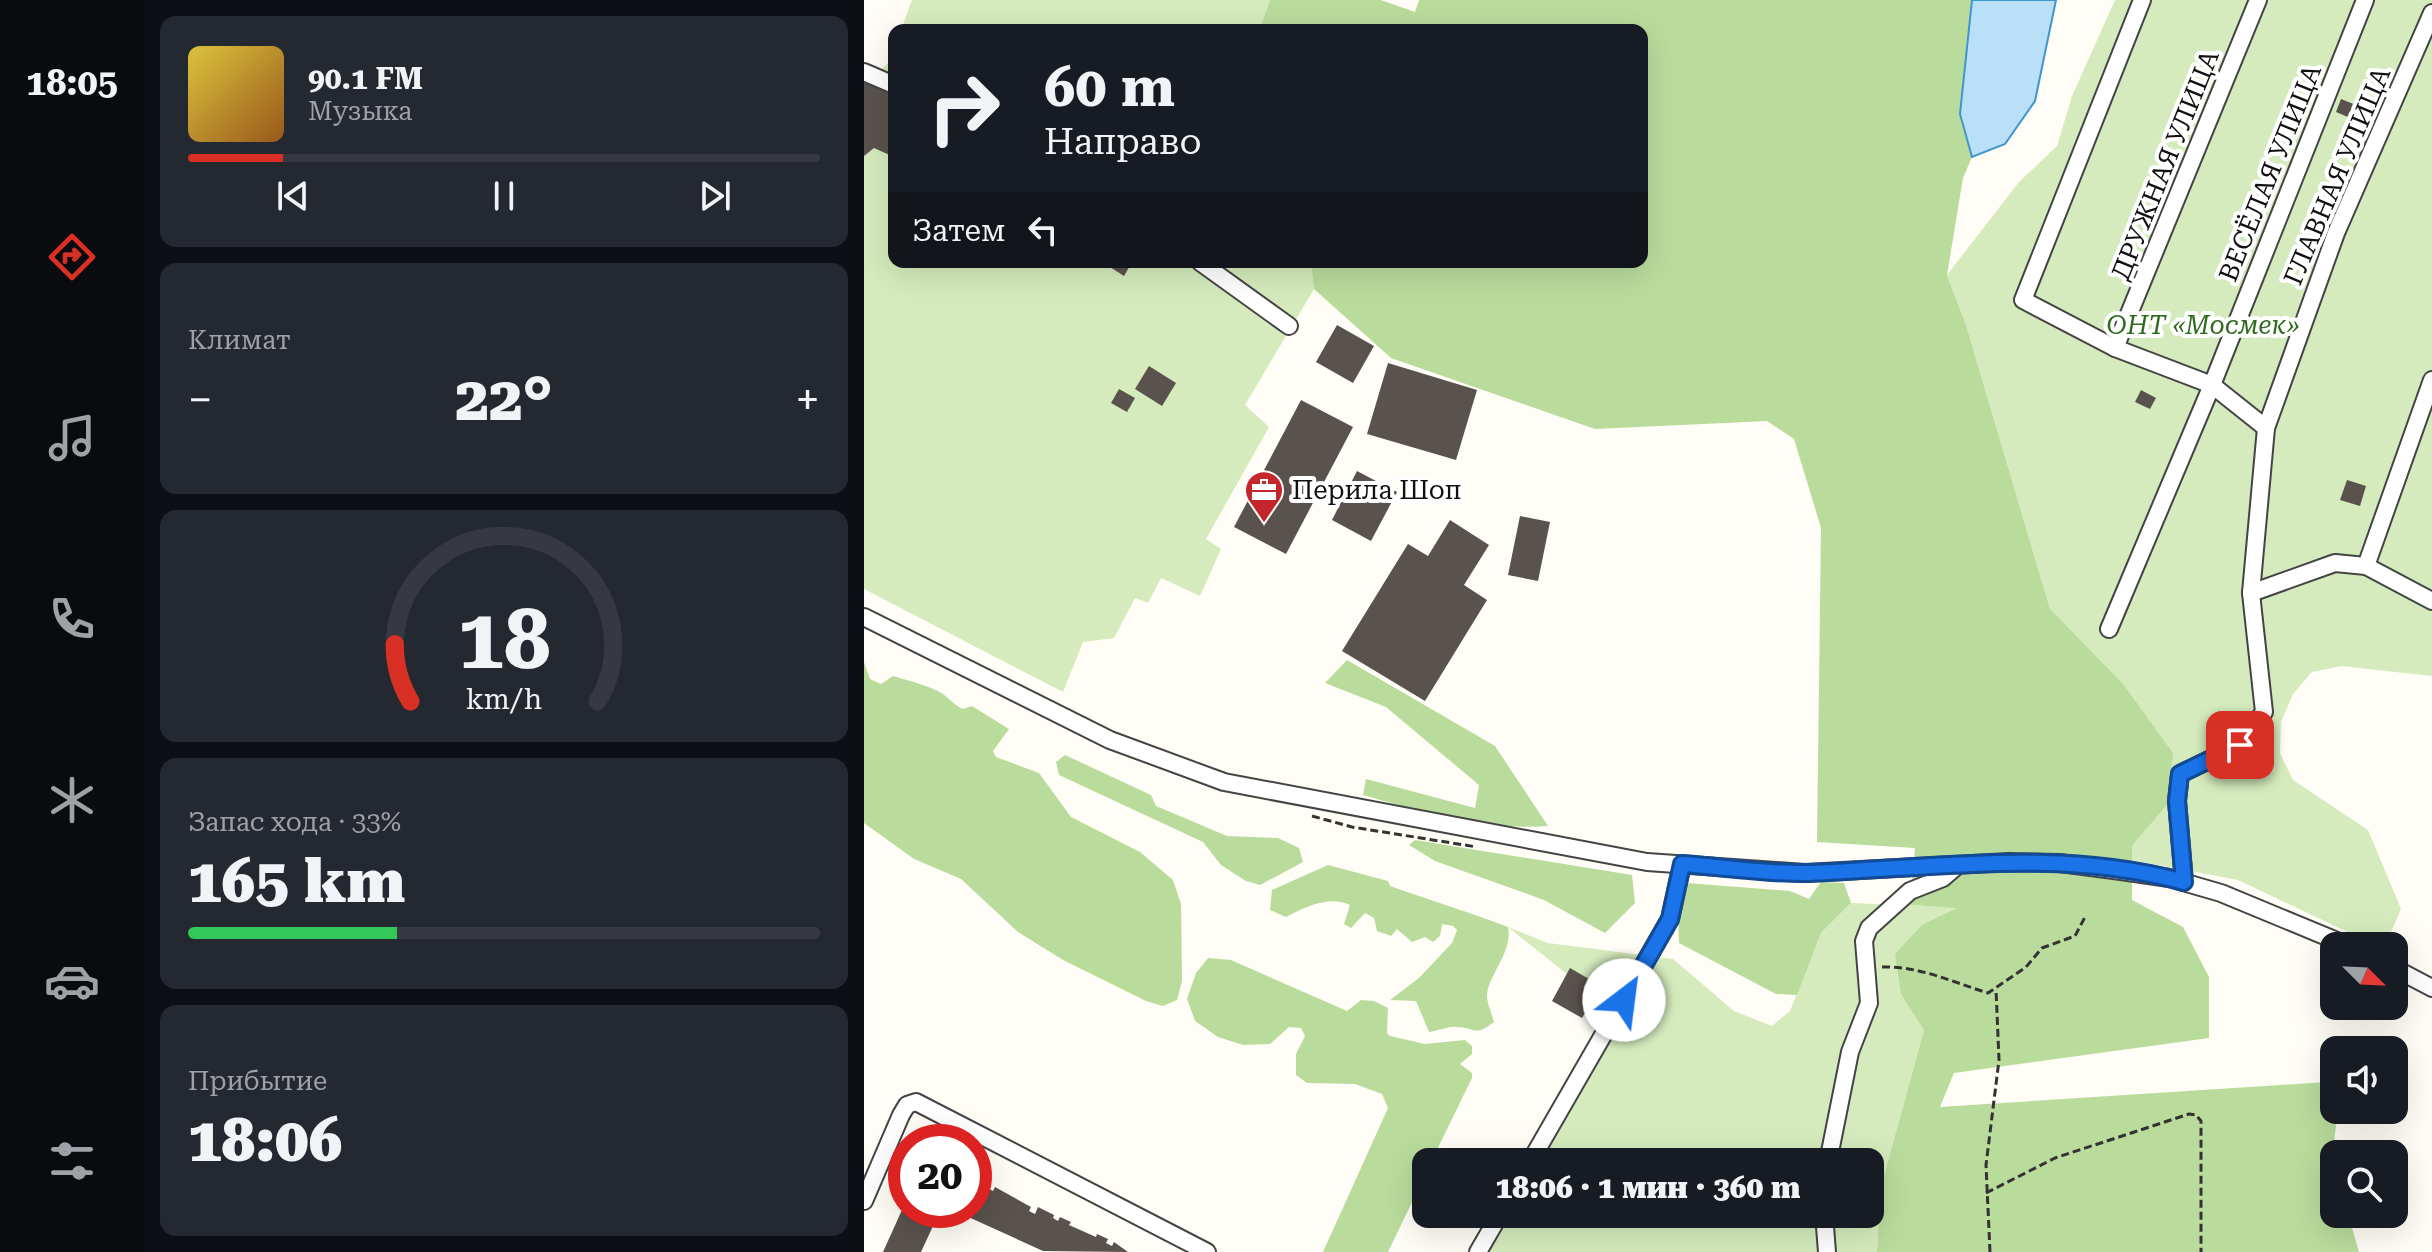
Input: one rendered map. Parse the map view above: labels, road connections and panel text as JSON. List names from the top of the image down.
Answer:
{
  "streets": {
    "street": ["ДРУЖНАЯ УЛИЦА", "ВЕСЁЛАЯ УЛИЦА", "ГЛАВНАЯ УЛИЦА"]
  },
  "parks": ["ОНТ «Мосмек»"],
  "places": {
    "office": ["Перила Шоп"]
  },
  "north": "bottom right",
  "page": {
    "tabs": "18:05",
    "turn": ["60 m", "Направо"],
    "song": ["90.1 FM", "Музыка"],
    "then": "Затем",
    "tile": [
      "Климат",
      ["Запас хода · 33%", "165 km"],
      ["Прибытие", "18:06"]
    ],
    "heat": ["−", "22°", "+"],
    "limit": "20",
    "trip": "18:06 · 1 мин · 360 m",
    "gauge": ["18", "km/h"]
  }
}
